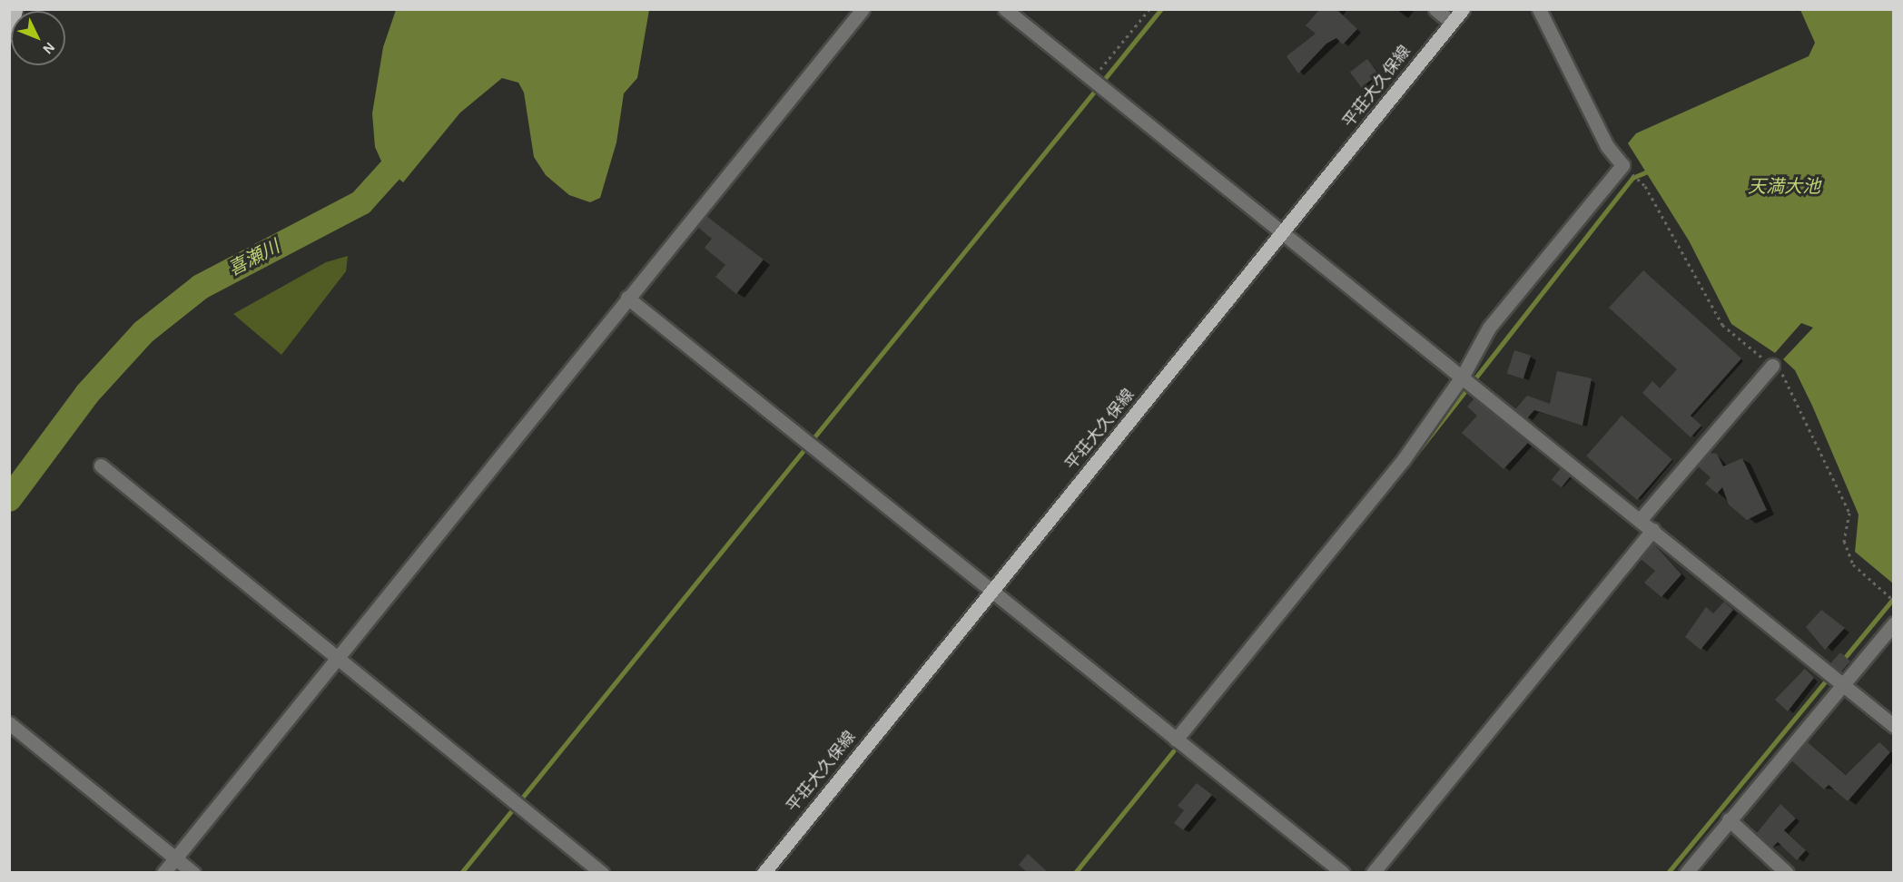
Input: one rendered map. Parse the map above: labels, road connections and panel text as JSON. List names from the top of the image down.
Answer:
{
  "streets": {
    "main road": ["平荘大久保線"]
  },
  "water": ["天満大池", "喜瀬川"],
  "north": "bottom right"
}
